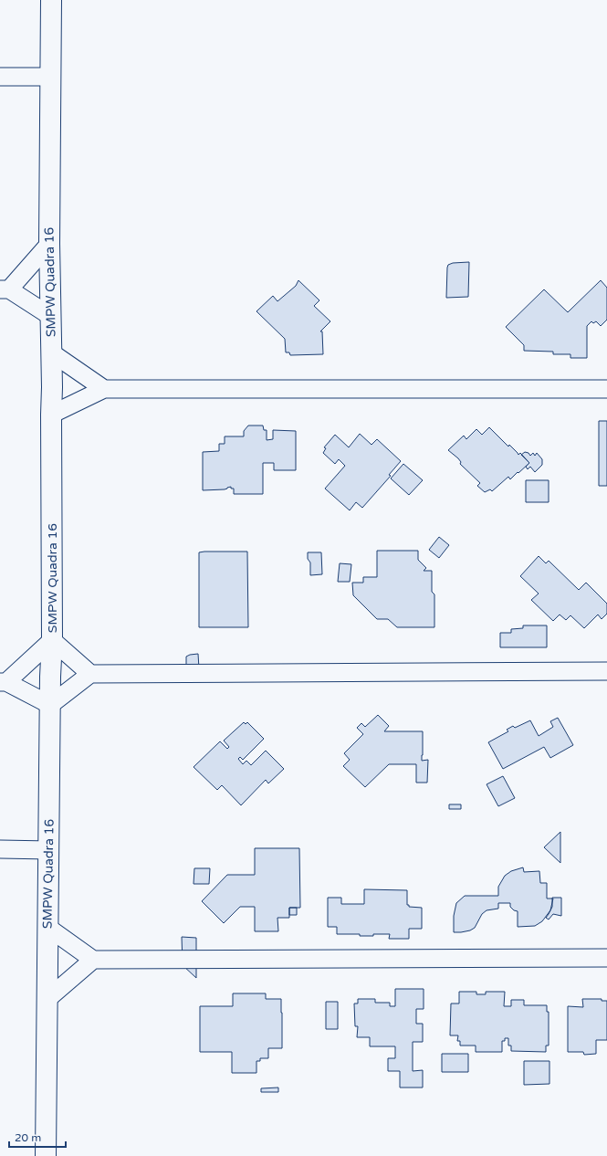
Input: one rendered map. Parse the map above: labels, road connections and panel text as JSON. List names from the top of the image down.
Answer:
{
  "streets": {
    "street": ["SMPW Quadra 16"]
  },
  "scale_bar": "20 m"
}
